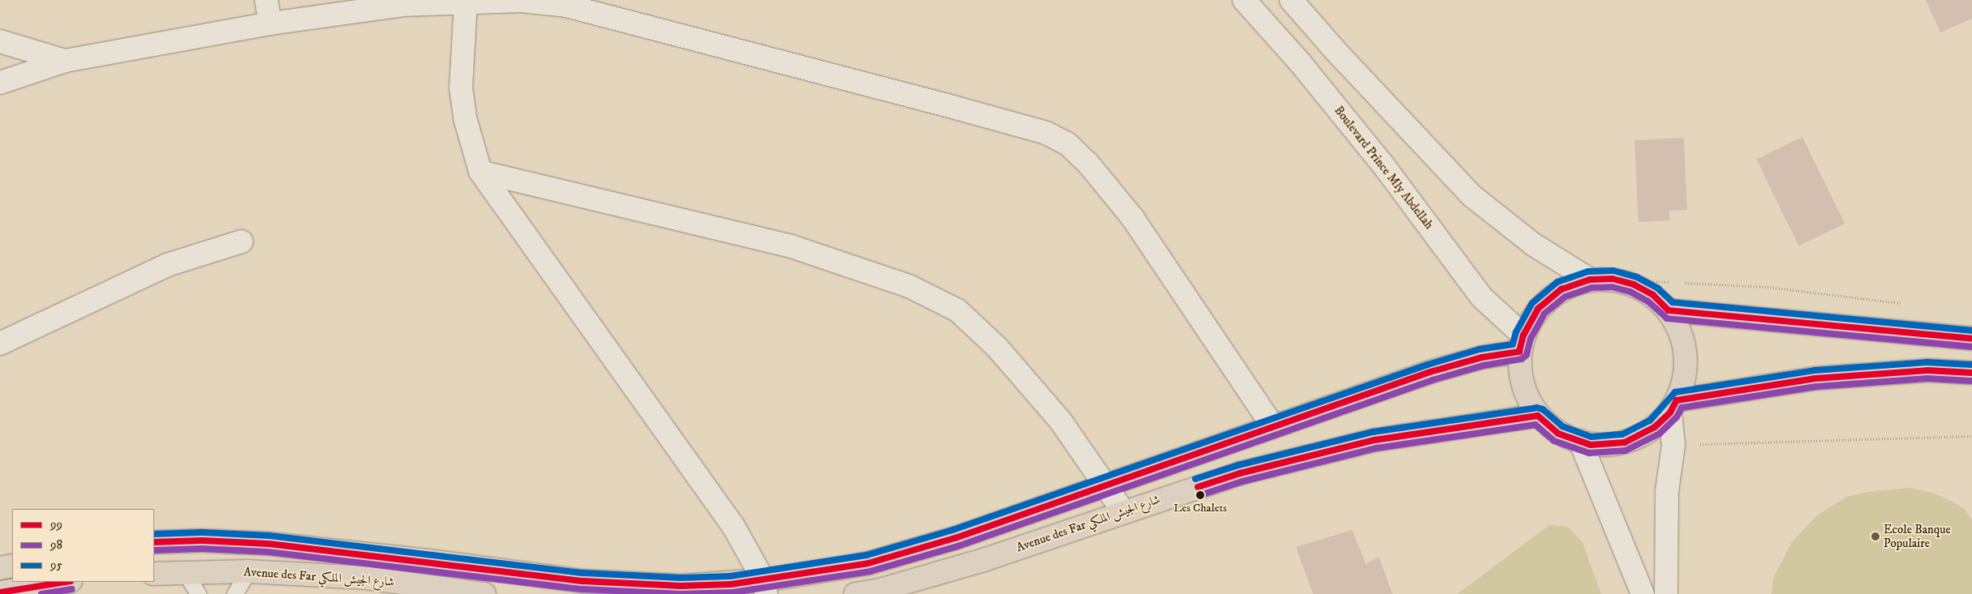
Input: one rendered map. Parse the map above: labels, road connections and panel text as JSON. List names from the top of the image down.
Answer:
{
  "streets": {
    "main road": ["Avenue des Far شارع الجيش الملكي"],
    "street": ["Boulevard Prince Mly Abdellah"]
  },
  "crossings": [
    ["Boulevard Prince Mly Abdellah", "Avenue des Far شارع الجيش الملكي"]
  ],
  "places": ["Les Chalets", "Ecole Banque Populaire"],
  "lines": ["transit line 95", "transit line 99", "transit line 98"],
  "legend": ["99", "98", "95"]
}
